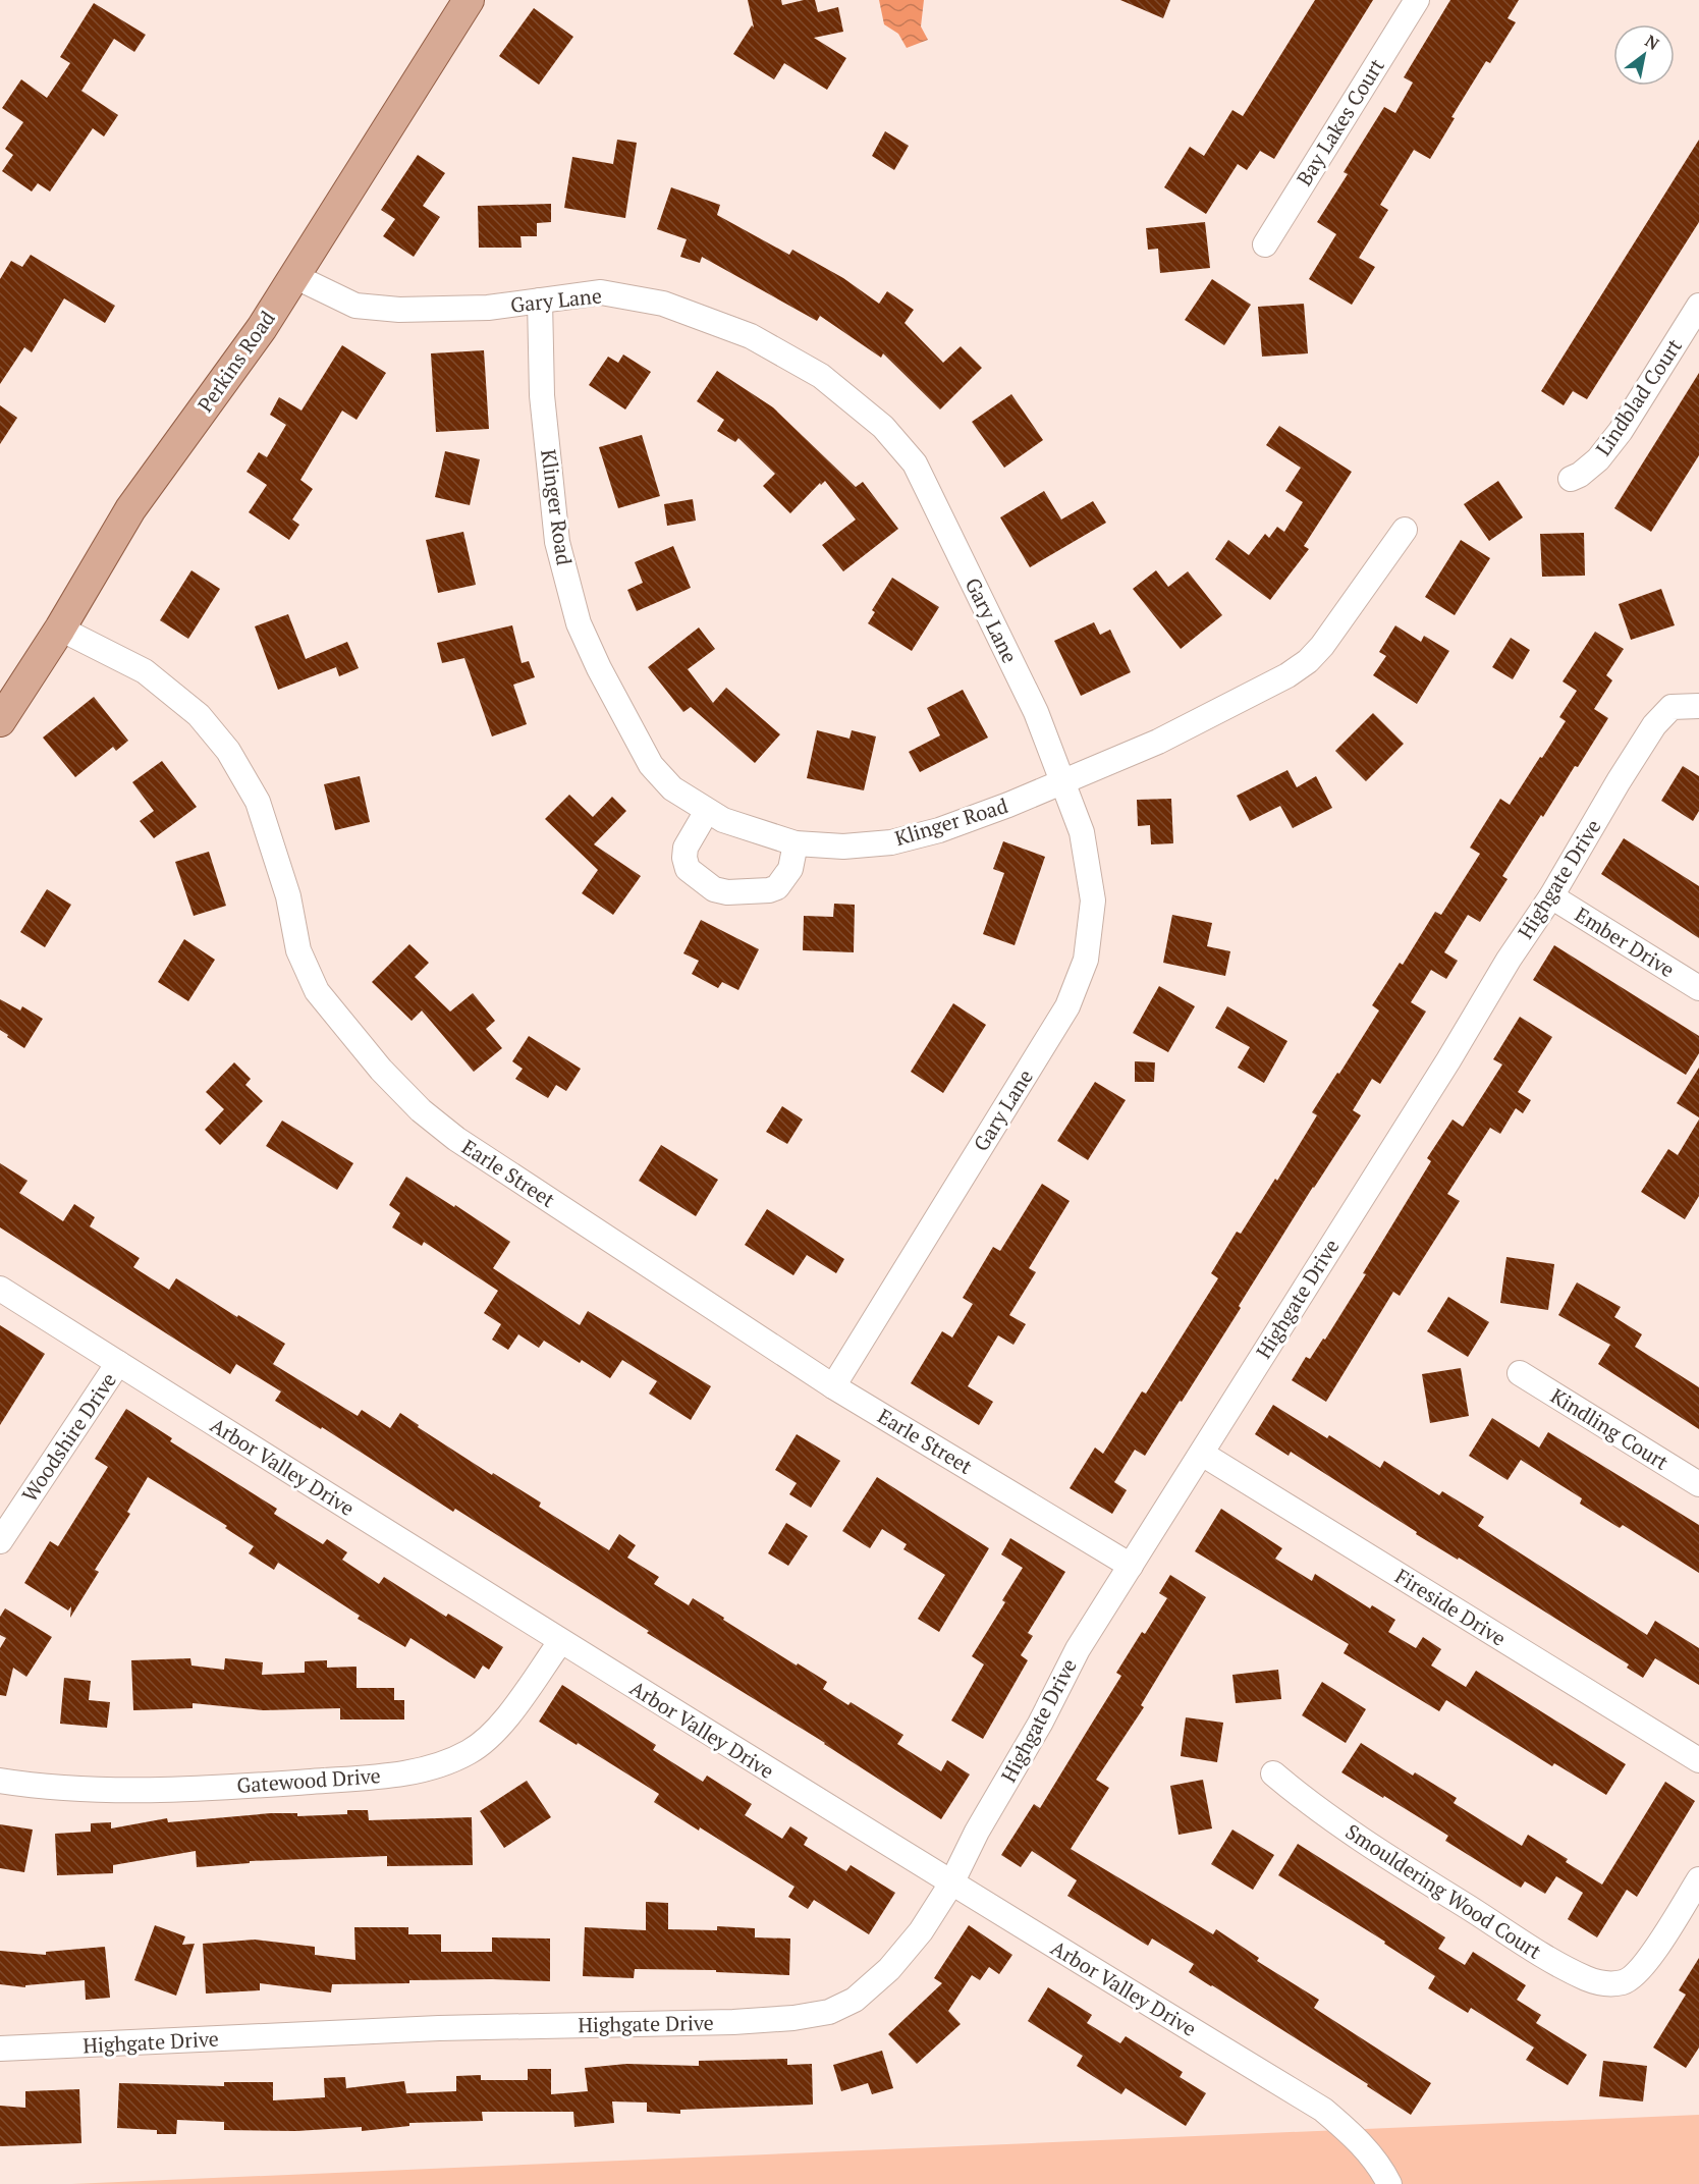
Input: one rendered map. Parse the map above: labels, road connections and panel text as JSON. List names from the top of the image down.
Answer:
{
  "streets": {
    "main road": ["Perkins Road"],
    "street": [
      "Bay Lakes Court",
      "Gary Lane",
      "Lindblad Court",
      "Klinger Road",
      "Highgate Drive",
      "Ember Drive",
      "Earle Street",
      "Kindling Court",
      "Woodshire Drive",
      "Arbor Valley Drive",
      "Fireside Drive",
      "Gatewood Drive",
      "Smouldering Wood Court"
    ]
  },
  "crossings": [
    ["Gary Lane", "Perkins Road"],
    ["Gary Lane", "Klinger Road"],
    ["Gary Lane", "Earle Street"],
    ["Perkins Road", "Earle Street"],
    ["Highgate Drive", "Ember Drive"],
    ["Highgate Drive", "Earle Street"],
    ["Highgate Drive", "Arbor Valley Drive"],
    ["Highgate Drive", "Fireside Drive"],
    ["Woodshire Drive", "Arbor Valley Drive"],
    ["Arbor Valley Drive", "Gatewood Drive"]
  ],
  "north": "top right"
}
